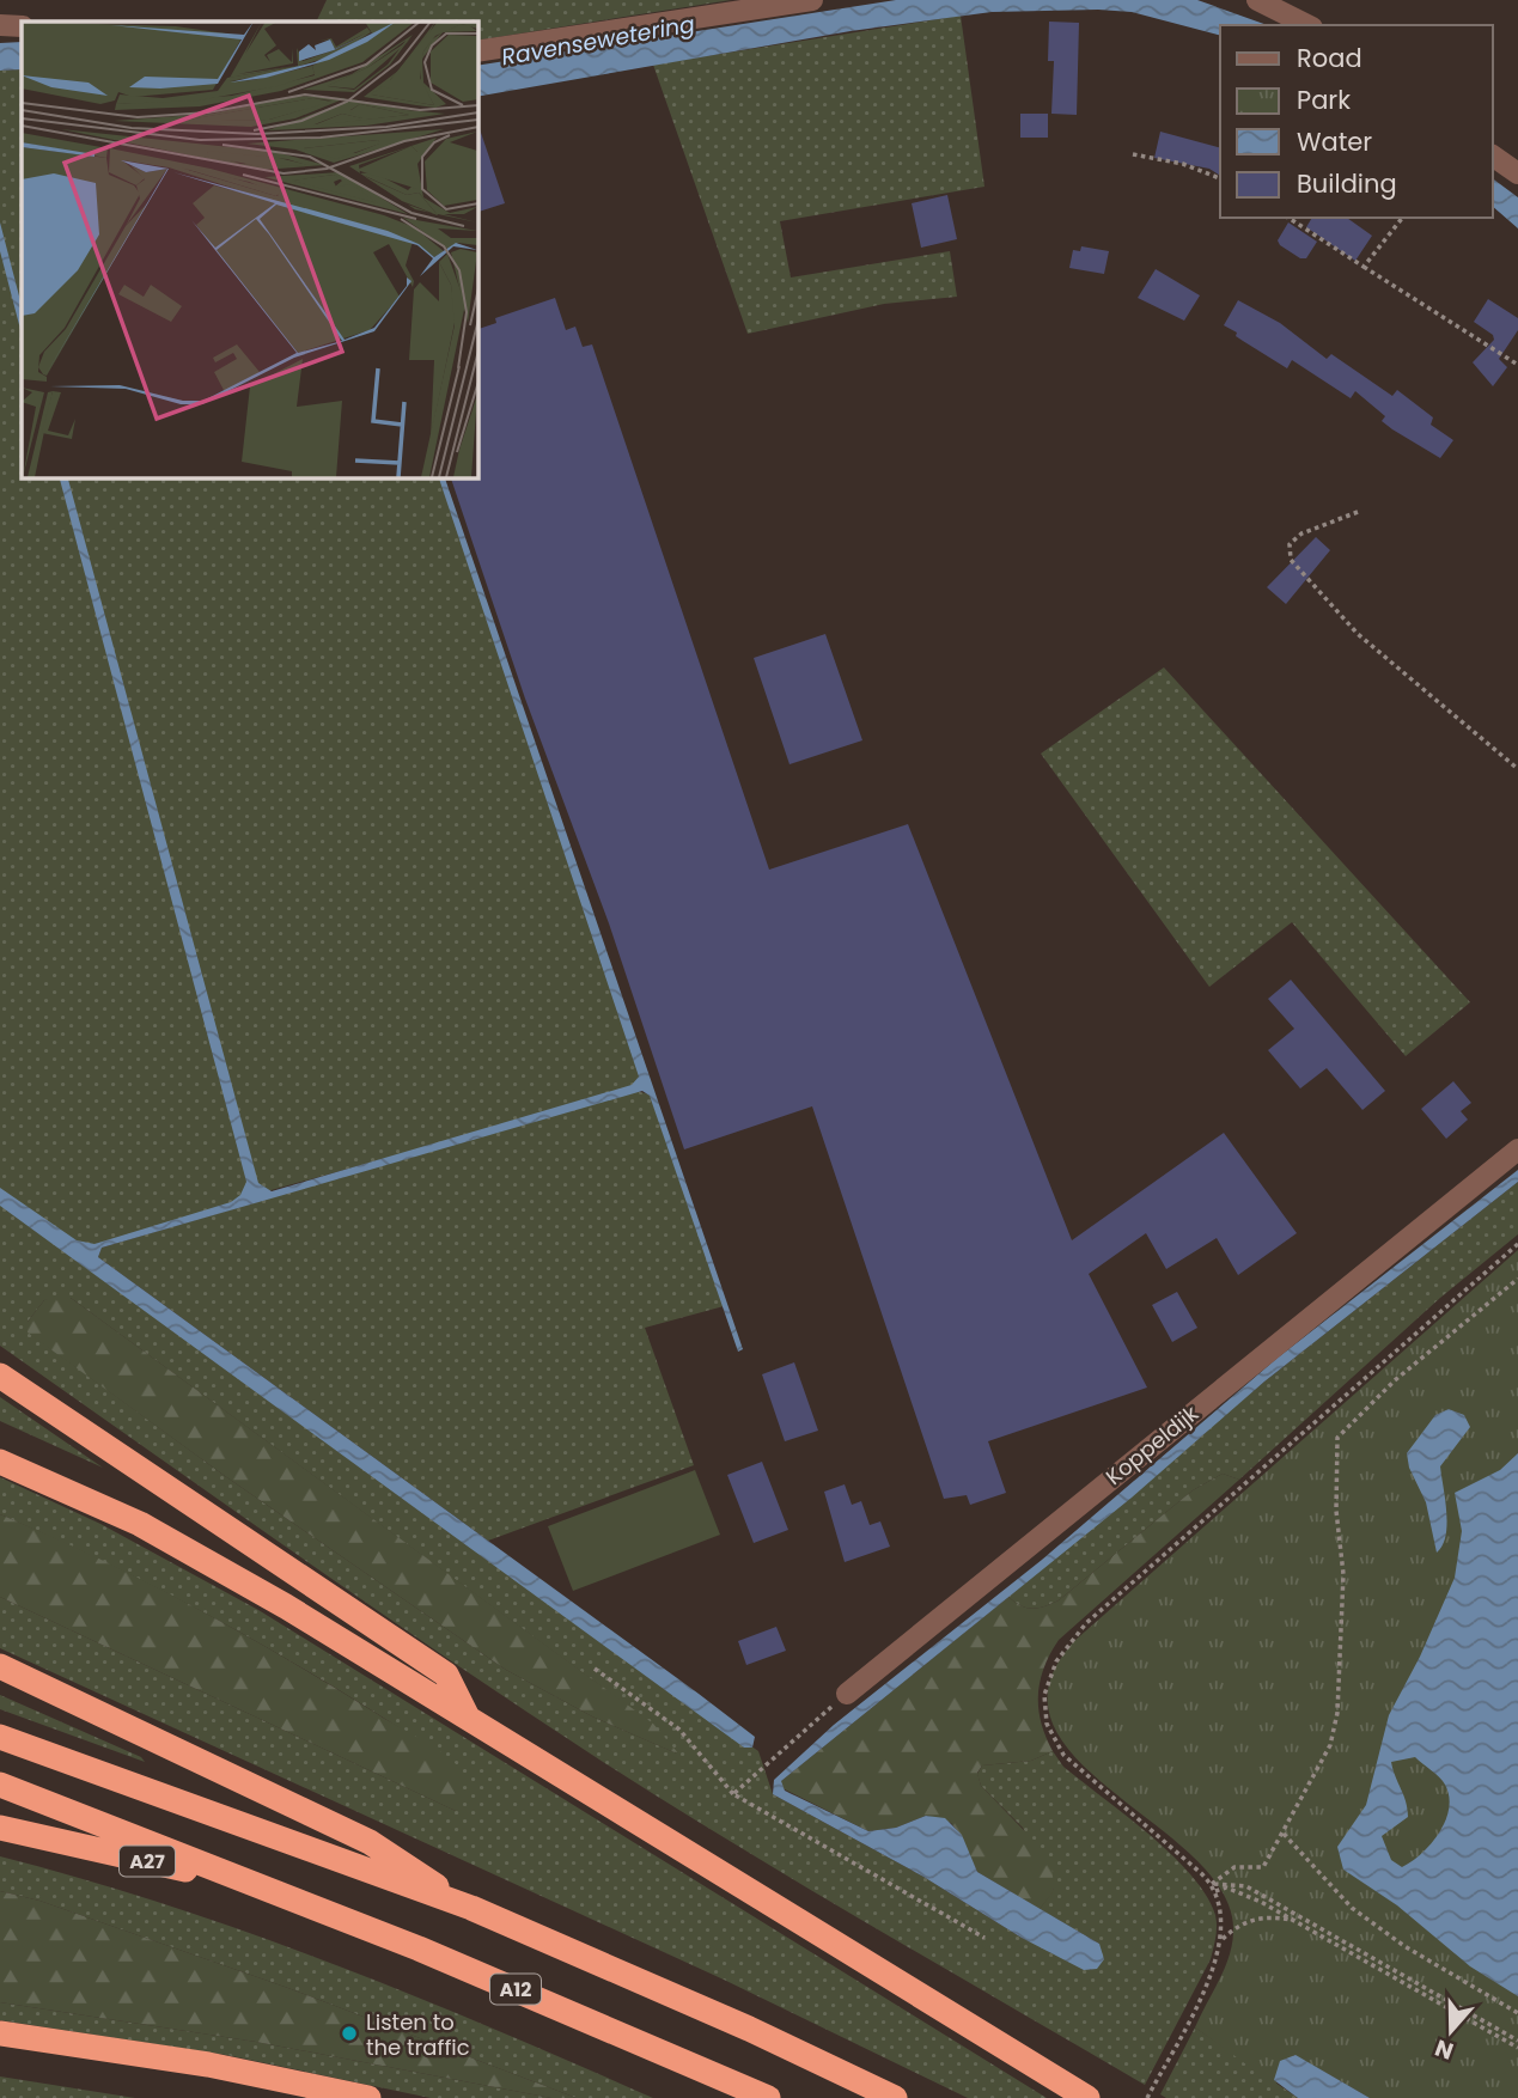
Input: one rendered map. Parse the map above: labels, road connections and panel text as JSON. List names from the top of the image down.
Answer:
{
  "streets": {
    "highway": ["A27", "A12"],
    "street": ["Koppeldijk"]
  },
  "crossings": [
    ["A27", "A12"]
  ],
  "water": ["Ravensewetering"],
  "places": ["Listen to the traffic"],
  "legend": [
    "Road",
    "Park",
    "Water",
    "Building"
  ],
  "north": "bottom"
}
